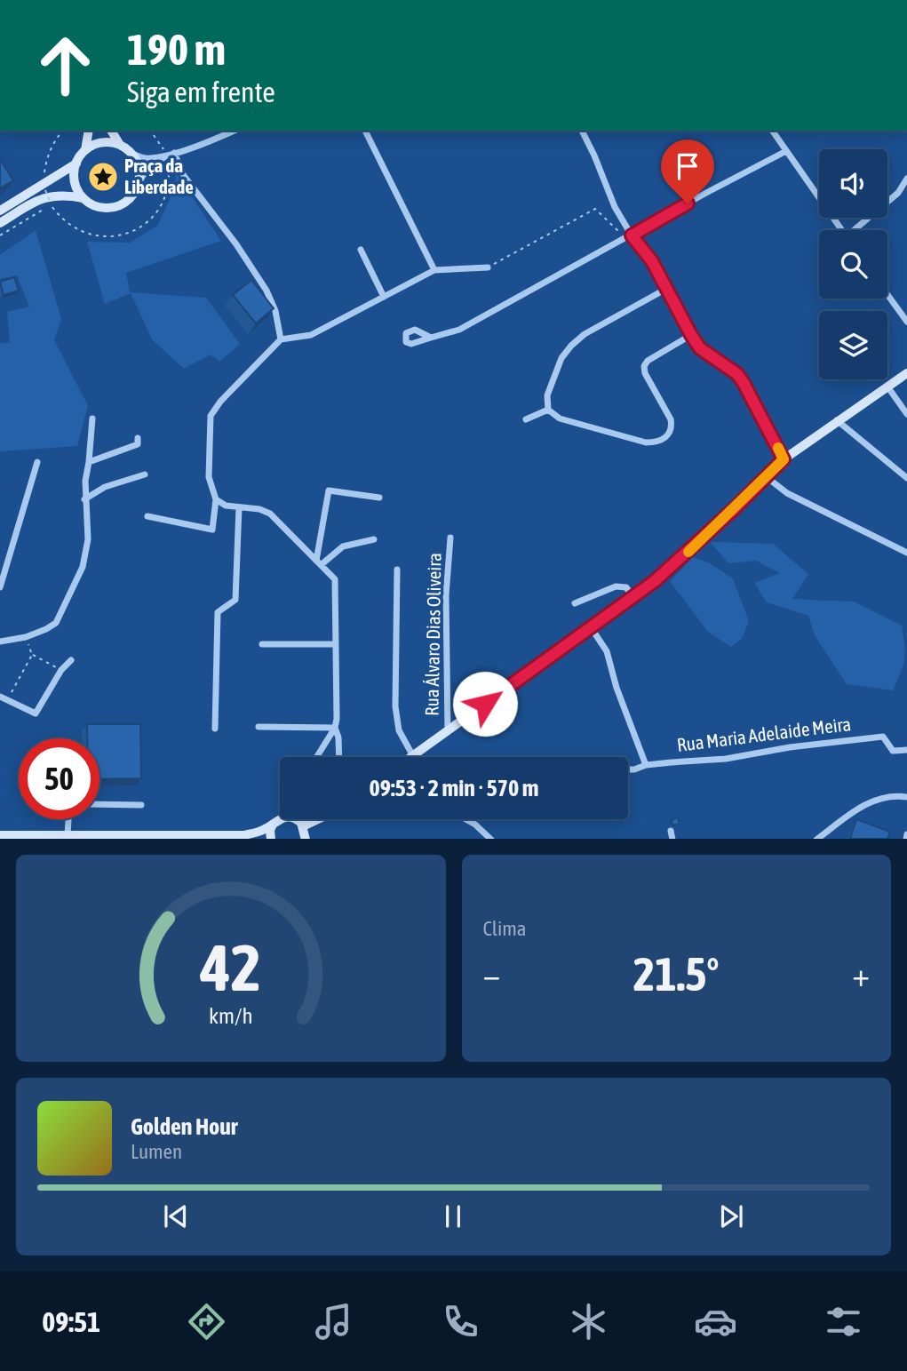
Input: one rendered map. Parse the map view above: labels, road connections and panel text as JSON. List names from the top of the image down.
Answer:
{
  "streets": {
    "street": ["Rua Álvaro Dias Oliveira", "Rua Maria Adelaide Meira"]
  },
  "places": {
    "place": ["Praça da Liberdade"]
  },
  "page": {
    "turn": ["190 m", "Siga em frente"],
    "limit": "50",
    "trip": "09:53 · 2 min · 570 m",
    "tile": "Clima",
    "heat": ["−", "21.5°", "+"],
    "song": ["Golden Hour", "Lumen"],
    "tabs": "09:51",
    "gauge": ["42", "km/h"]
  }
}
